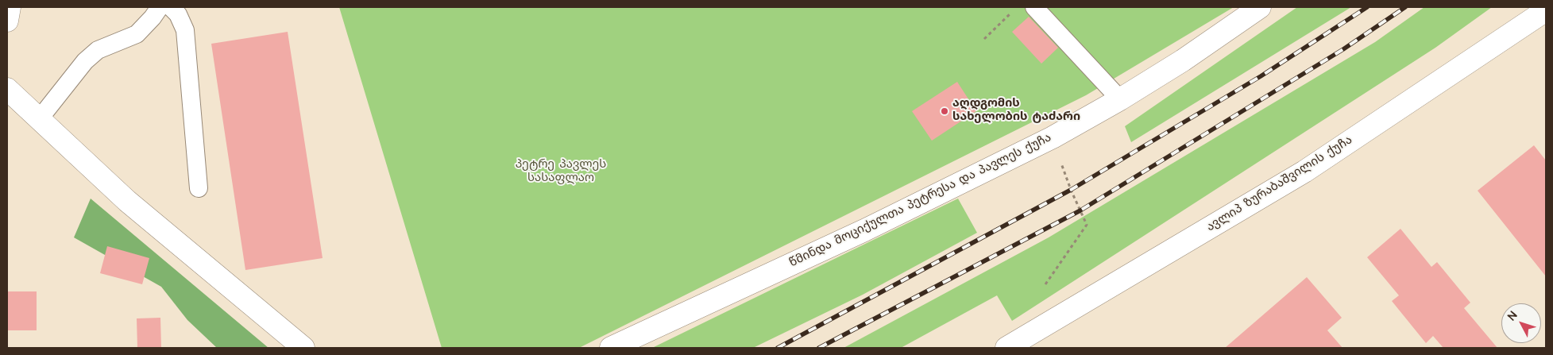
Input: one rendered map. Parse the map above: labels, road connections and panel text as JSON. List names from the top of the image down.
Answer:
{
  "streets": {
    "street": ["ავლიპ ზურაბაშვილის ქუჩა", "წმინდა მოციქულთა პეტრესა და პავლეს ქუჩა"]
  },
  "parks": ["პეტრე პავლეს სასაფლაო"],
  "places": ["აღდგომის სახელობის ტაძარი"],
  "north": "top left"
}
